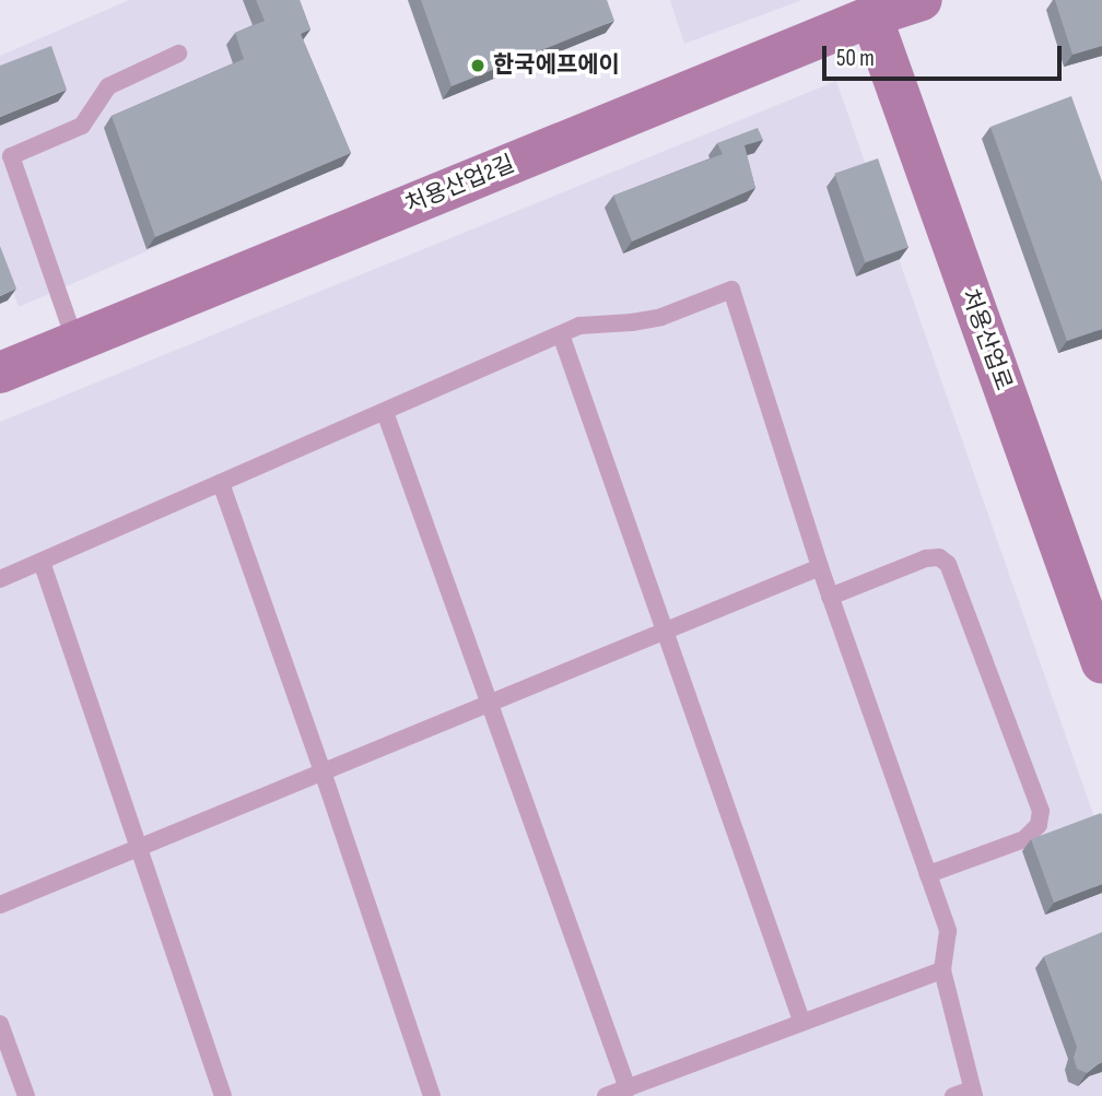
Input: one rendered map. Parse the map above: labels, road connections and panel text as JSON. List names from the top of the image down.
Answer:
{
  "streets": {
    "street": ["처용산업2길", "처용산업로"]
  },
  "crossings": [
    ["처용산업2길", "처용산업로"]
  ],
  "places": ["한국에프에이"],
  "scale_bar": "50 m"
}
